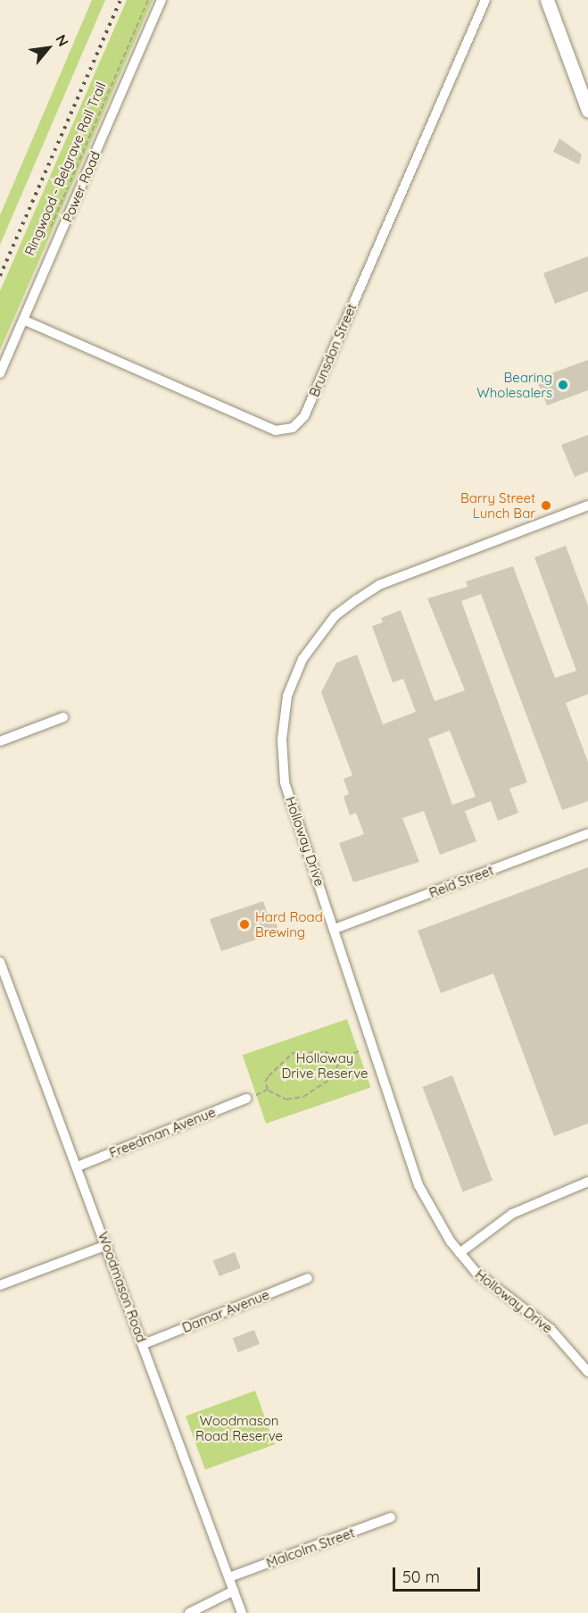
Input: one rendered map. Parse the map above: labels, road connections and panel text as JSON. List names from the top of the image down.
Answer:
{
  "streets": {
    "street": [
      "Power Road",
      "Brunsdon Street",
      "Holloway Drive",
      "Reid Street",
      "Freedman Avenue",
      "Woodmason Road",
      "Damar Avenue",
      "Malcolm Street"
    ],
    "path": ["Ringwood - Belgrave Rail Trail"]
  },
  "crossings": [
    ["Power Road", "Brunsdon Street"],
    ["Holloway Drive", "Reid Street"],
    ["Freedman Avenue", "Woodmason Road"],
    ["Woodmason Road", "Damar Avenue"],
    ["Woodmason Road", "Malcolm Street"]
  ],
  "parks": ["Holloway Drive Reserve", "Woodmason Road Reserve"],
  "places": ["Bearing Wholesalers", "Barry Street Lunch Bar", "Hard Road Brewing"],
  "scale_bar": "50 m",
  "north": "top right"
}
